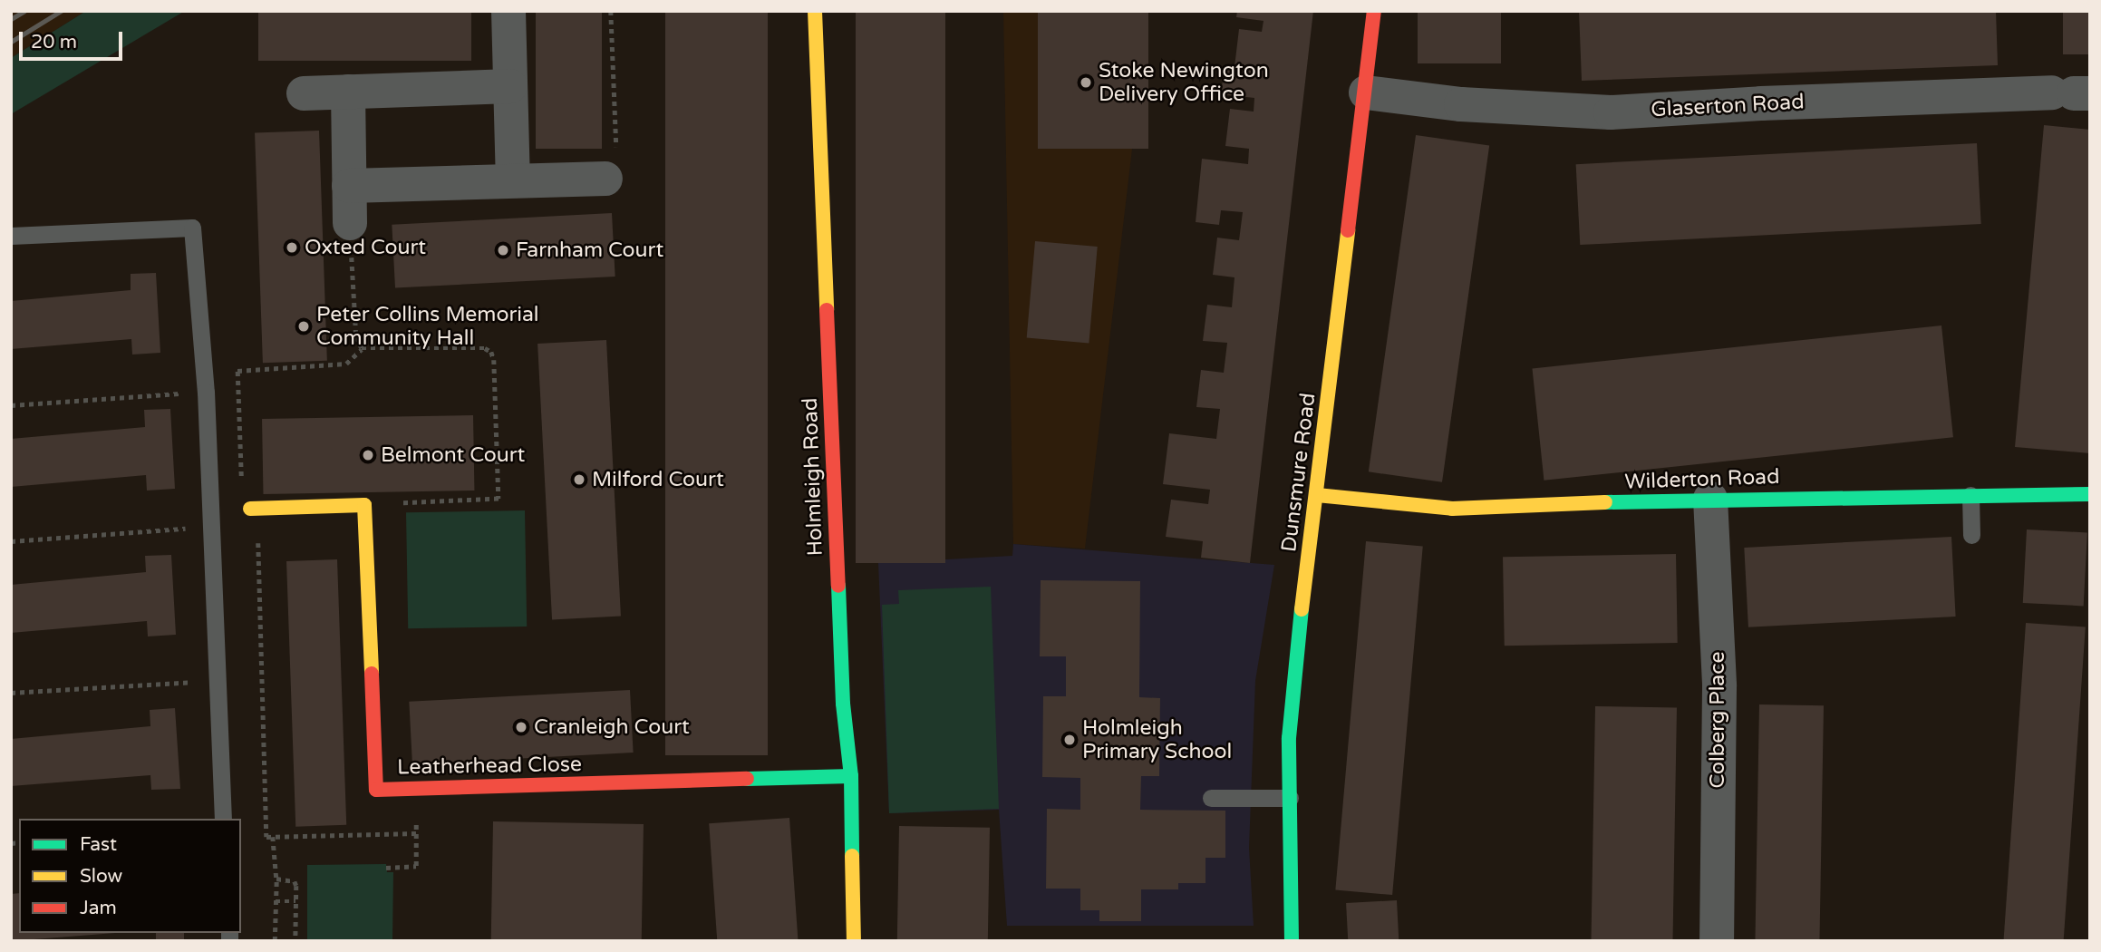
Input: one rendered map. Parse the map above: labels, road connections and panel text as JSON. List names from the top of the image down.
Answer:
{
  "streets": {
    "street": [
      "Glaserton Road",
      "Dunsmure Road",
      "Holmleigh Road",
      "Wilderton Road",
      "Colberg Place",
      "Leatherhead Close"
    ]
  },
  "crossings": [
    ["Glaserton Road", "Dunsmure Road"],
    ["Dunsmure Road", "Wilderton Road"],
    ["Holmleigh Road", "Leatherhead Close"],
    ["Wilderton Road", "Colberg Place"]
  ],
  "places": [
    "Stoke Newington Delivery Office",
    "Oxted Court",
    "Farnham Court",
    "Peter Collins Memorial Community Hall",
    "Belmont Court",
    "Milford Court",
    "Cranleigh Court",
    "Holmleigh Primary School"
  ],
  "legend": ["Fast", "Slow", "Jam"],
  "scale_bar": "20 m"
}
